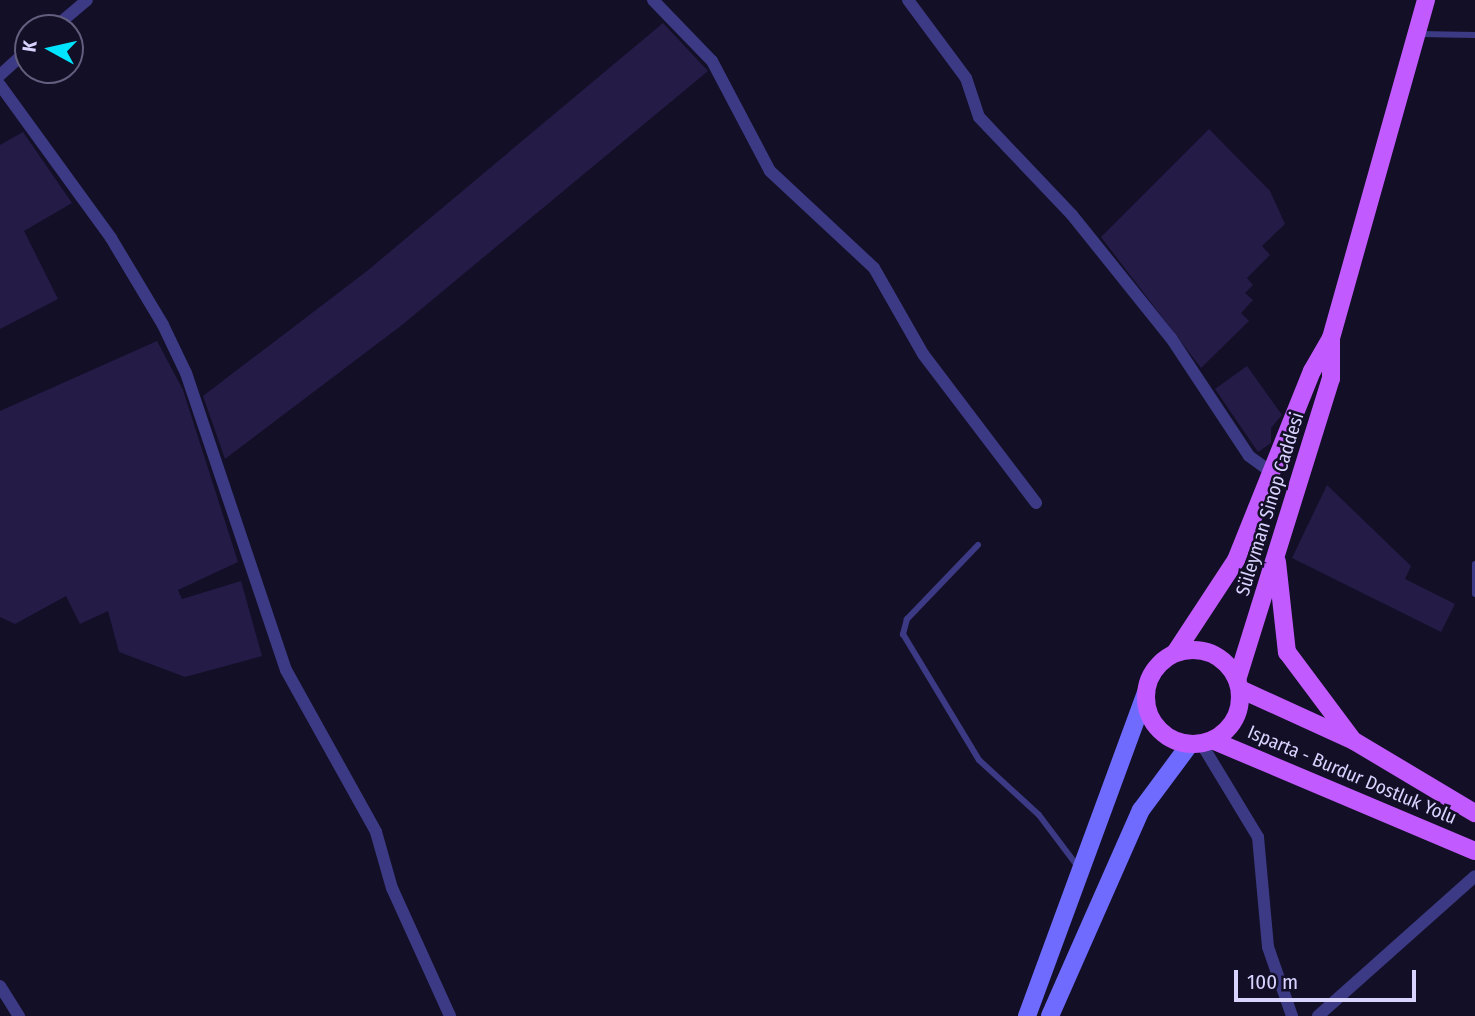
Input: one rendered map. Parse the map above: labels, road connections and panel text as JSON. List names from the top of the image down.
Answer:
{
  "streets": {
    "main road": ["Süleyman Sinop Caddesi", "Isparta - Burdur Dostluk Yolu"]
  },
  "crossings": [
    ["Süleyman Sinop Caddesi", "Isparta - Burdur Dostluk Yolu"]
  ],
  "scale_bar": "100 m",
  "north": "left"
}
